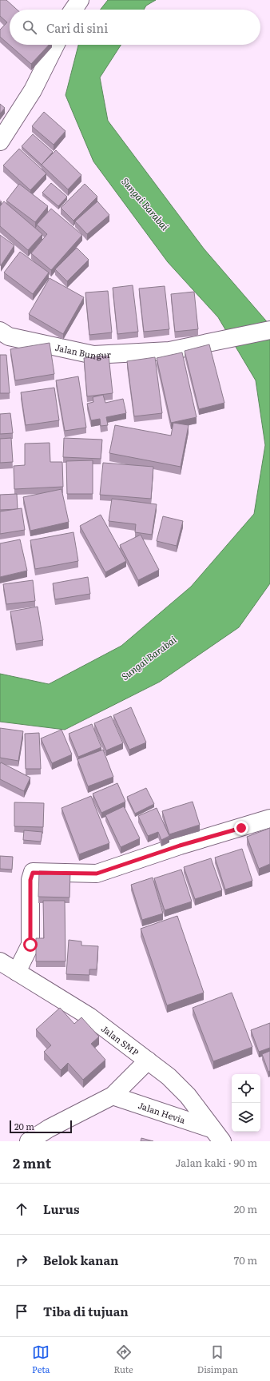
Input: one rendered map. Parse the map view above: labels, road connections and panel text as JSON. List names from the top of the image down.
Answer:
{
  "streets": {
    "street": ["Jalan Bungur", "Jalan SMP", "Jalan Hevia"]
  },
  "crossings": [
    ["Jalan SMP", "Jalan Hevia"]
  ],
  "water": ["Sungai Barabai"],
  "scale_bar": "20 m",
  "page": {
    "search": "Cari di sini",
    "scale": "20 m",
    "heading": ["2 mnt", "Jalan kaki · 90 m"],
    "list": [
      ["Lurus", "20 m"],
      ["Belok kanan", "70 m"],
      "Tiba di tujuan"
    ],
    "nav": ["Peta", "Rute", "Disimpan"]
  }
}
